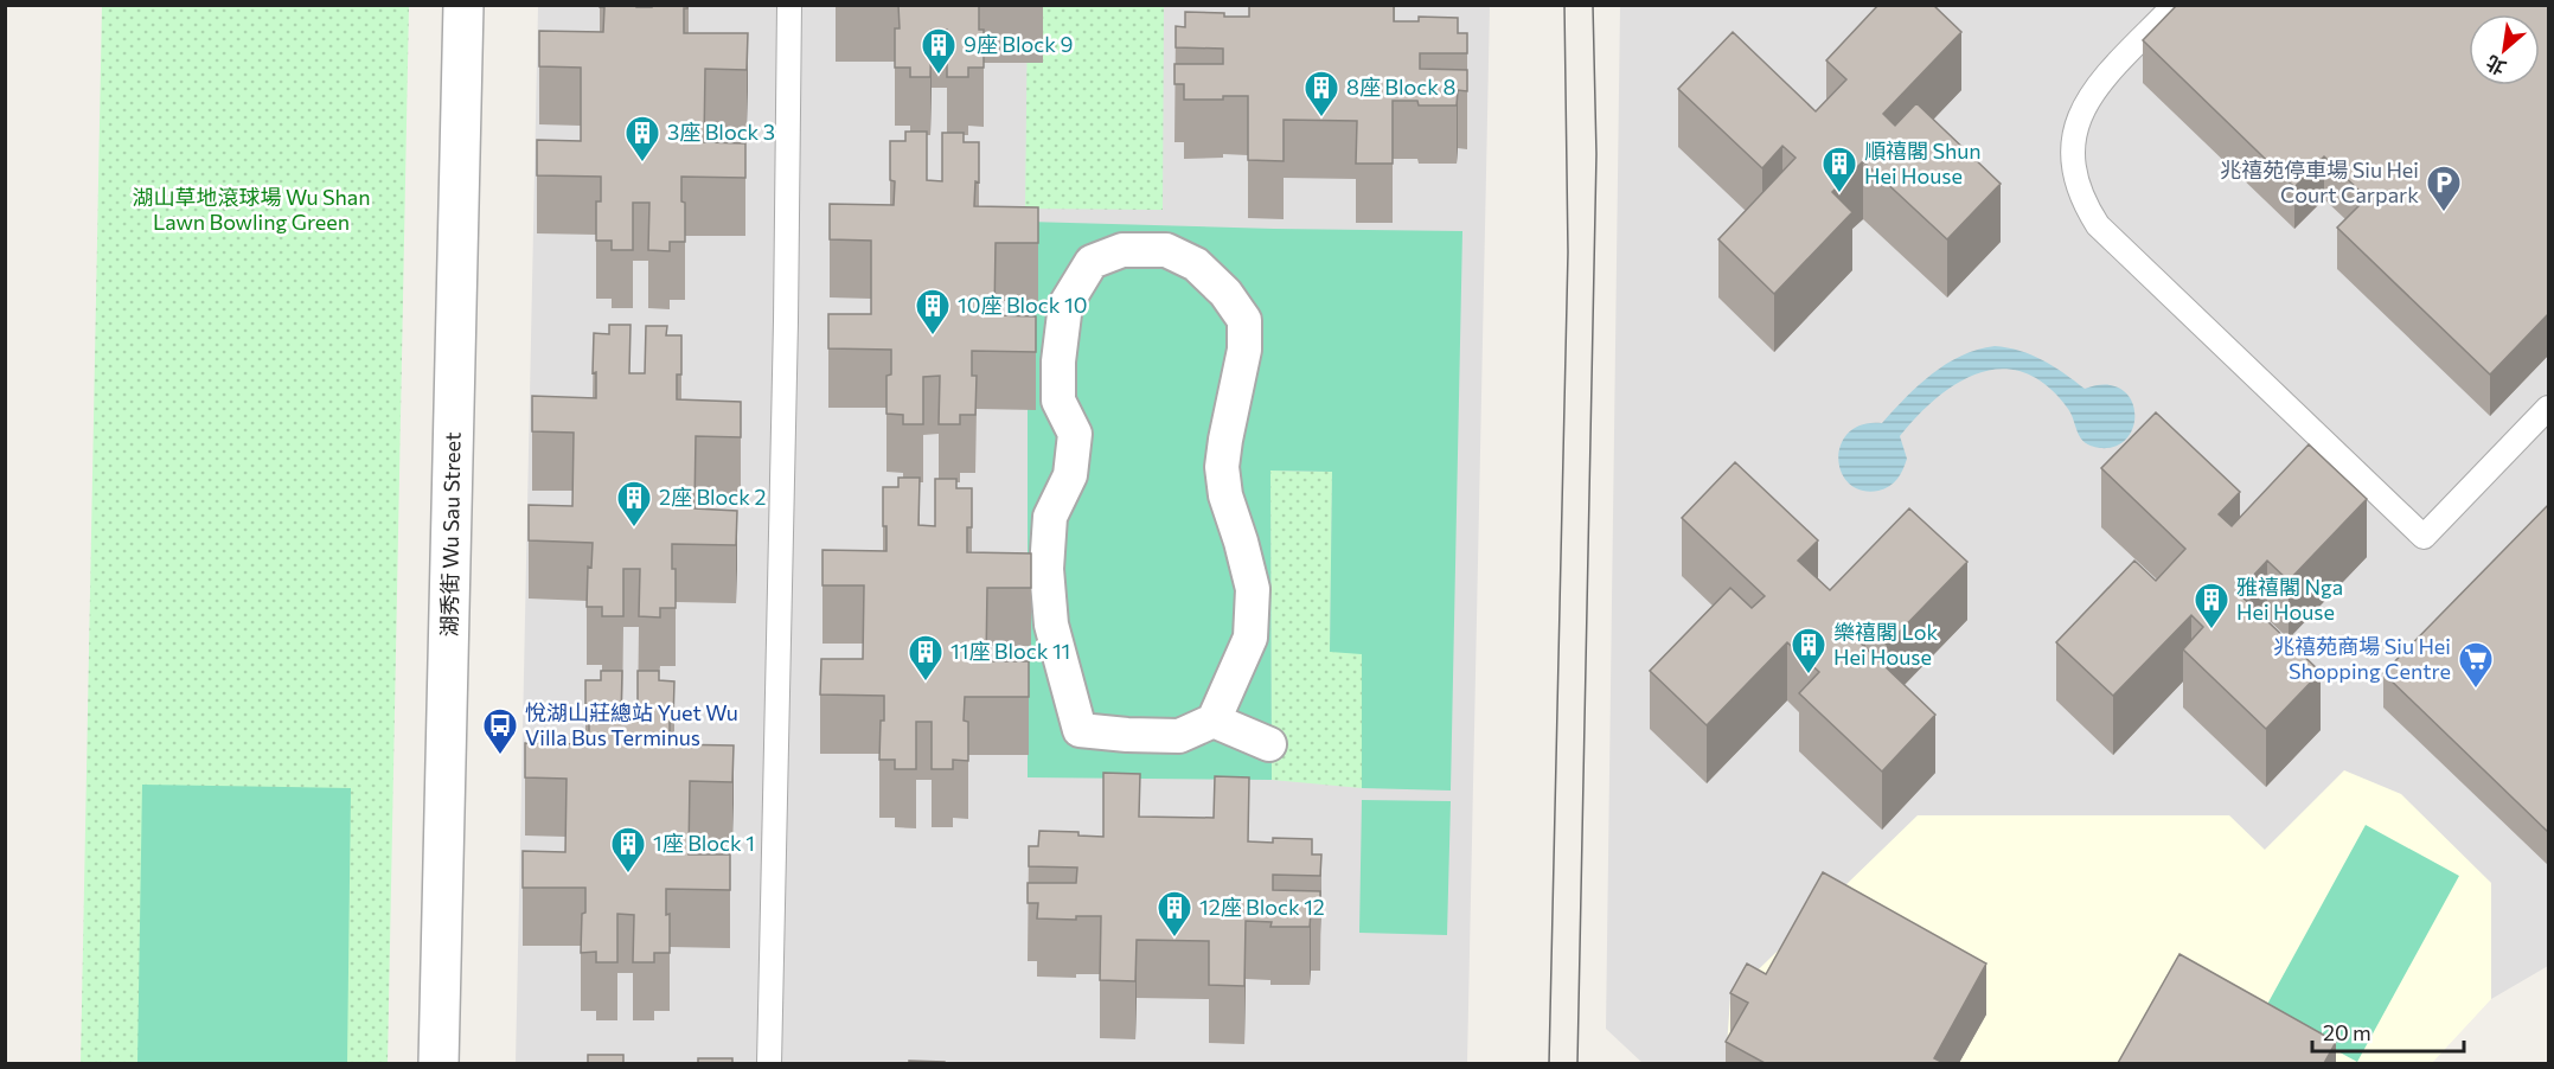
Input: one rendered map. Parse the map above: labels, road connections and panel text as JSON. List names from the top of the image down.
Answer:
{
  "streets": {
    "street": ["湖秀街 Wu Sau Street"]
  },
  "parks": ["湖山草地滾球場 Wu Shan Lawn Bowling Green"],
  "places": {
    "building": [
      "9座 Block 9",
      "8座 Block 8",
      "3座 Block 3",
      "順禧閣 Shun Hei House",
      "10座 Block 10",
      "2座 Block 2",
      "雅禧閣 Nga Hei House",
      "樂禧閣 Lok Hei House",
      "11座 Block 11",
      "1座 Block 1",
      "12座 Block 12"
    ],
    "parking": ["兆禧苑停車場 Siu Hei Court Carpark"],
    "supermarket": ["兆禧苑商場 Siu Hei Shopping Centre"],
    "bus stop": ["悅湖山莊總站 Yuet Wu Villa Bus Terminus"]
  },
  "scale_bar": "20 m",
  "north": "bottom left"
}
